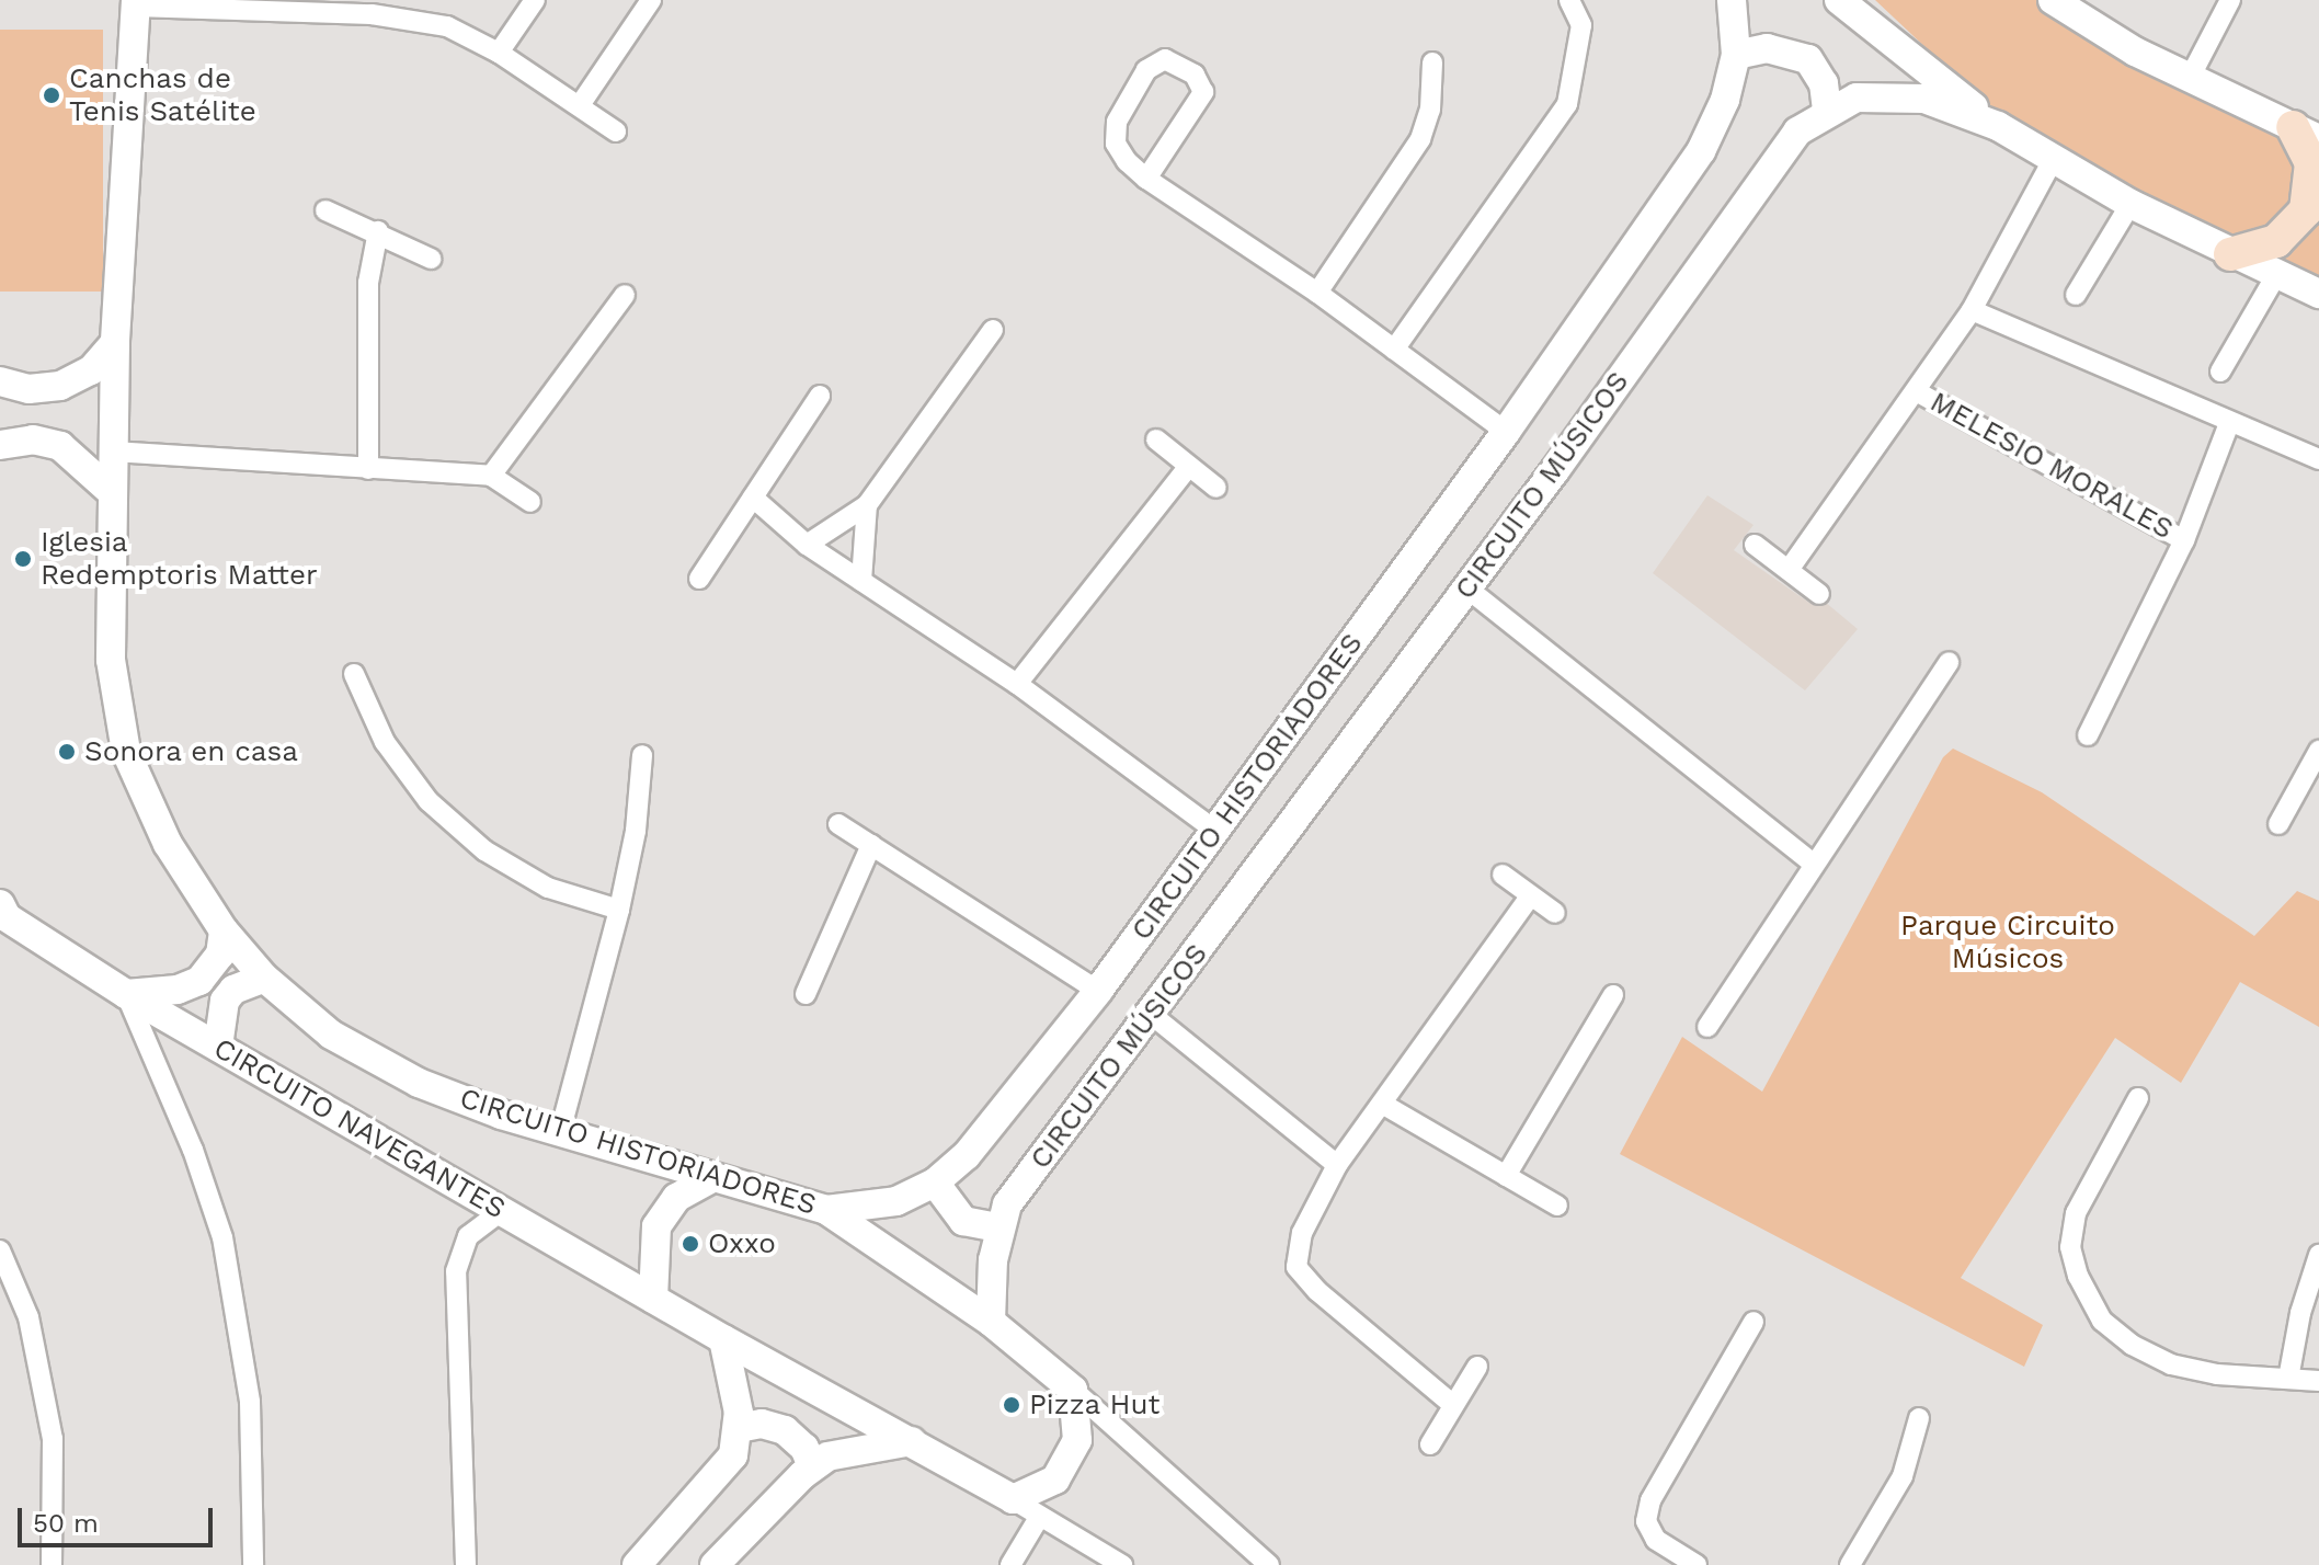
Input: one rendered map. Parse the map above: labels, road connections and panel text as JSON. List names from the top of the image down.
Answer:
{
  "streets": {
    "street": [
      "MELESIO MORALES",
      "CIRCUITO MÚSICOS",
      "CIRCUITO HISTORIADORES",
      "CIRCUITO NAVEGANTES"
    ]
  },
  "parks": ["Parque Circuito Músicos"],
  "places": [
    "Canchas de Tenis Satélite",
    "Iglesia Redemptoris Matter",
    "Sonora en casa",
    "Oxxo",
    "Pizza Hut"
  ],
  "scale_bar": "50 m"
}
